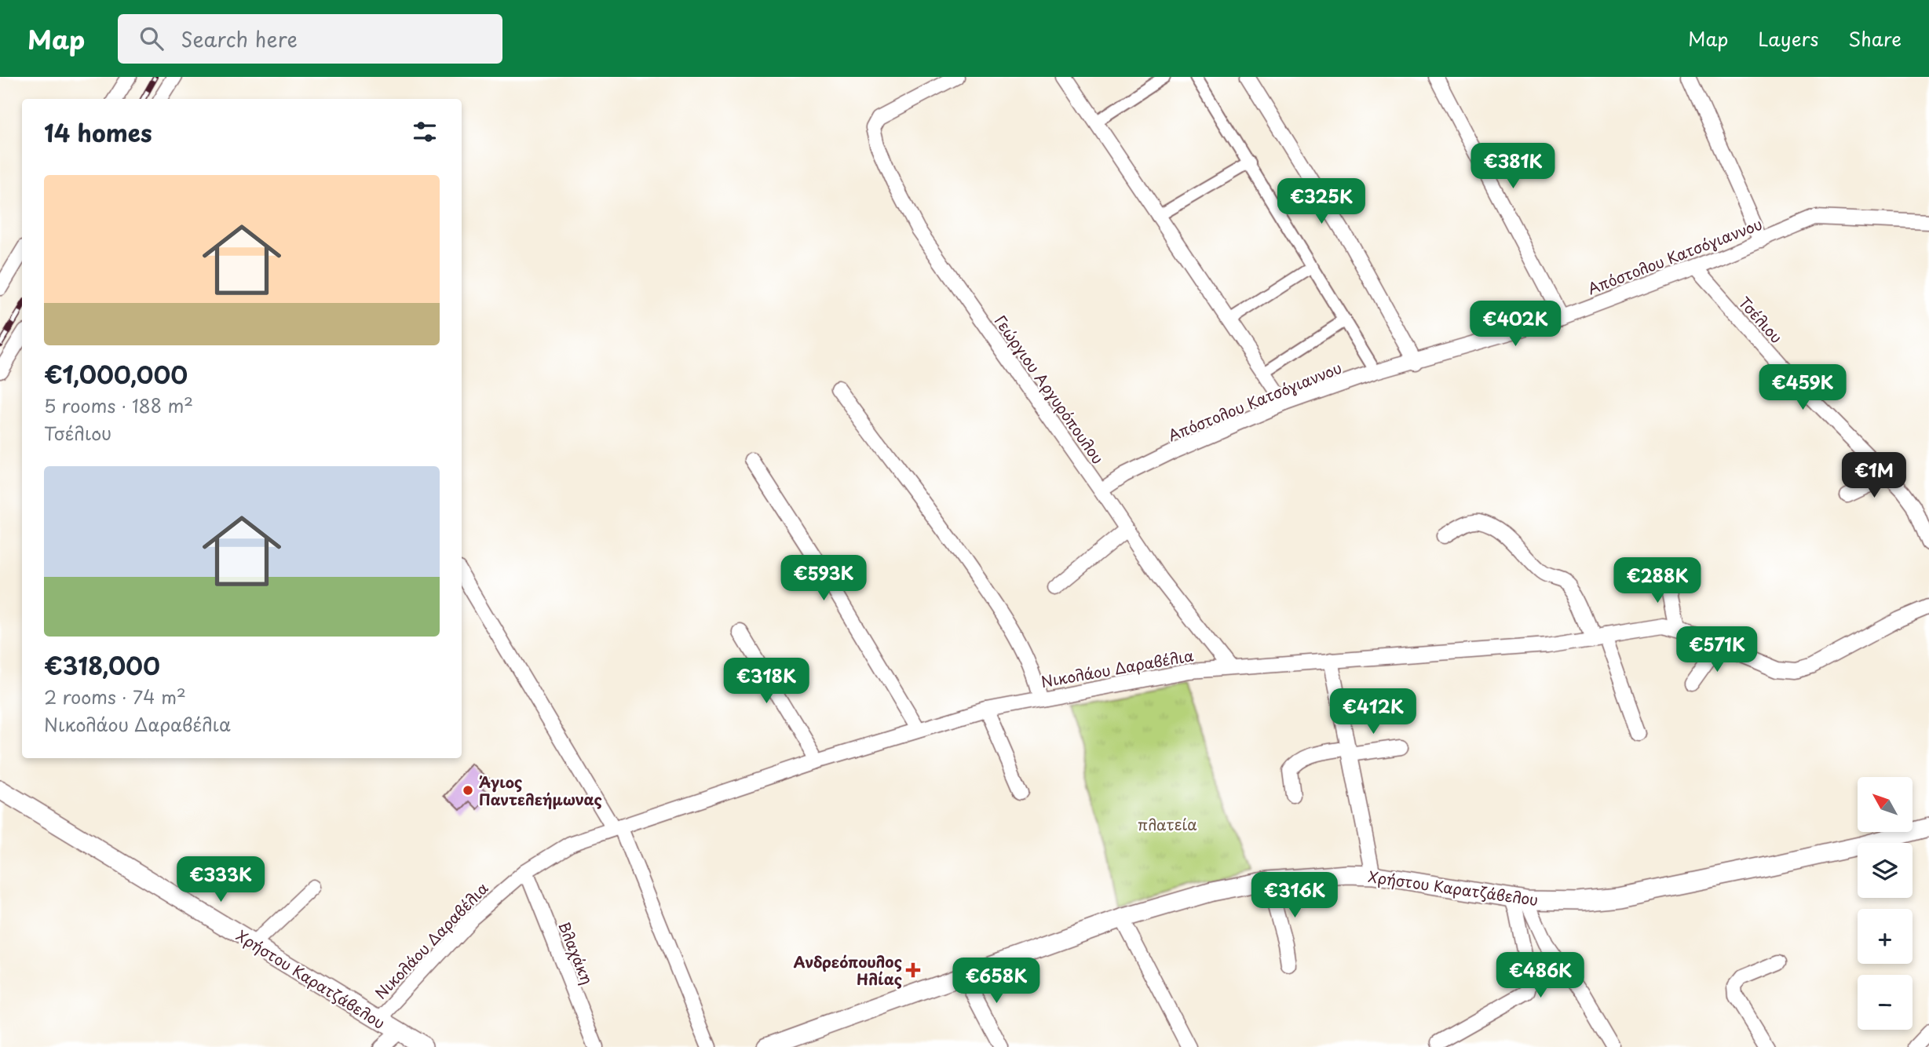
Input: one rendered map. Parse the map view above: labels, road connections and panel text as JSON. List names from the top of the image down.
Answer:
{
  "streets": {
    "street": [
      "Απόστολου Κατσόγιαννου",
      "Τσέλιου",
      "Γεώργιου Αργυρόπουλου",
      "Νικολάου Δαραβέλια",
      "Χρήστου Καρατζάβελου",
      "Βλαχάκη"
    ]
  },
  "crossings": [
    ["Απόστολου Κατσόγιαννου", "Τσέλιου"],
    ["Απόστολου Κατσόγιαννου", "Γεώργιου Αργυρόπουλου"],
    ["Γεώργιου Αργυρόπουλου", "Νικολάου Δαραβέλια"],
    ["Νικολάου Δαραβέλια", "Χρήστου Καρατζάβελου"],
    ["Νικολάου Δαραβέλια", "Βλαχάκη"]
  ],
  "parks": ["πλατεία"],
  "places": {
    "other": ["Άγιος Παντελεήμωνας"],
    "health": ["Ανδρεόπουλος Ηλίας"]
  },
  "north": "top left",
  "page": {
    "header": "Map",
    "search": "Search here",
    "nav": ["Map", "Layers", "Share"],
    "heading": "14 homes",
    "price": [
      "€381K",
      "€325K",
      "€402K",
      "€459K",
      "€1M",
      "€593K",
      "€288K",
      "€571K",
      "€318K",
      "€412K",
      "€333K",
      "€316K",
      "€486K",
      "€658K"
    ],
    "list": [
      {
        "name": "€1,000,000",
        "note": "5 rooms · 188 m² · Τσέλιου"
      },
      {
        "name": "€318,000",
        "note": "2 rooms · 74 m² · Νικολάου Δαραβέλια"
      }
    ],
    "map_buttons": ["+", "−"]
  }
}
